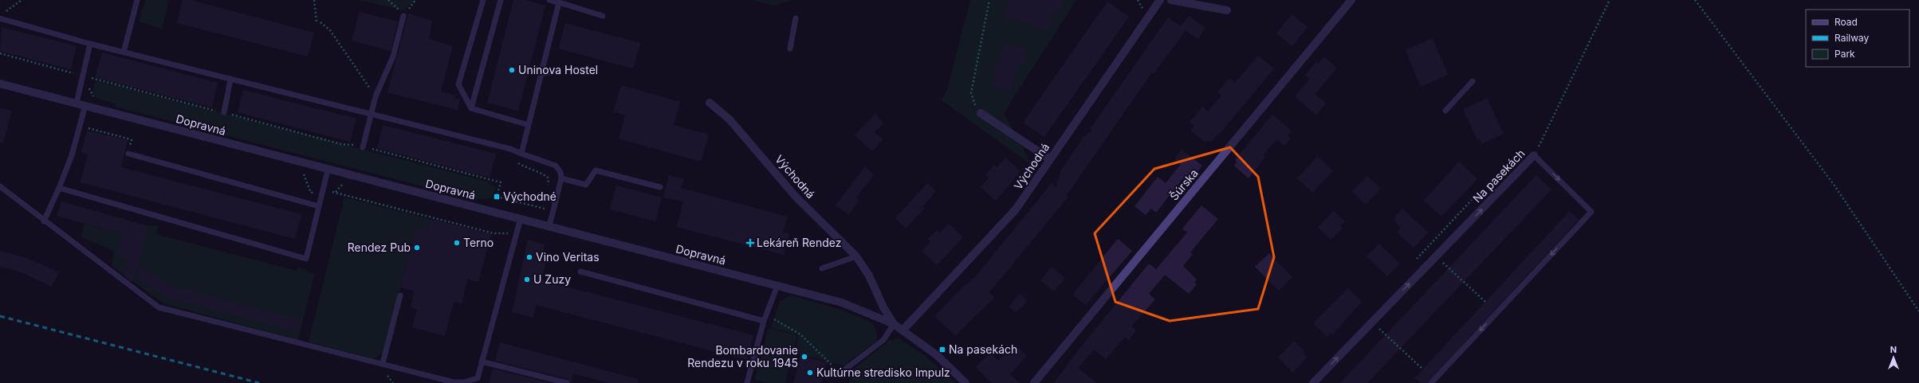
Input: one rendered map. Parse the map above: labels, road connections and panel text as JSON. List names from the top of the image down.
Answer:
{
  "streets": {
    "street": [
      "Dopravná",
      "Východná",
      "Na pasekách",
      "Šúrska"
    ]
  },
  "crossings": [
    ["Dopravná", "Východná"]
  ],
  "places": {
    "other": [
      "Uninova Hostel",
      "Terno",
      "Rendez Pub",
      "Vino Veritas",
      "U Zuzy",
      "Bombardovanie Rendezu v roku 1945",
      "Kultúrne stredisko Impulz"
    ],
    "transit": ["Východné", "Na pasekách"],
    "health": ["Lekáreň Rendez"]
  },
  "legend": ["Road", "Railway", "Park"],
  "north": "top"
}
